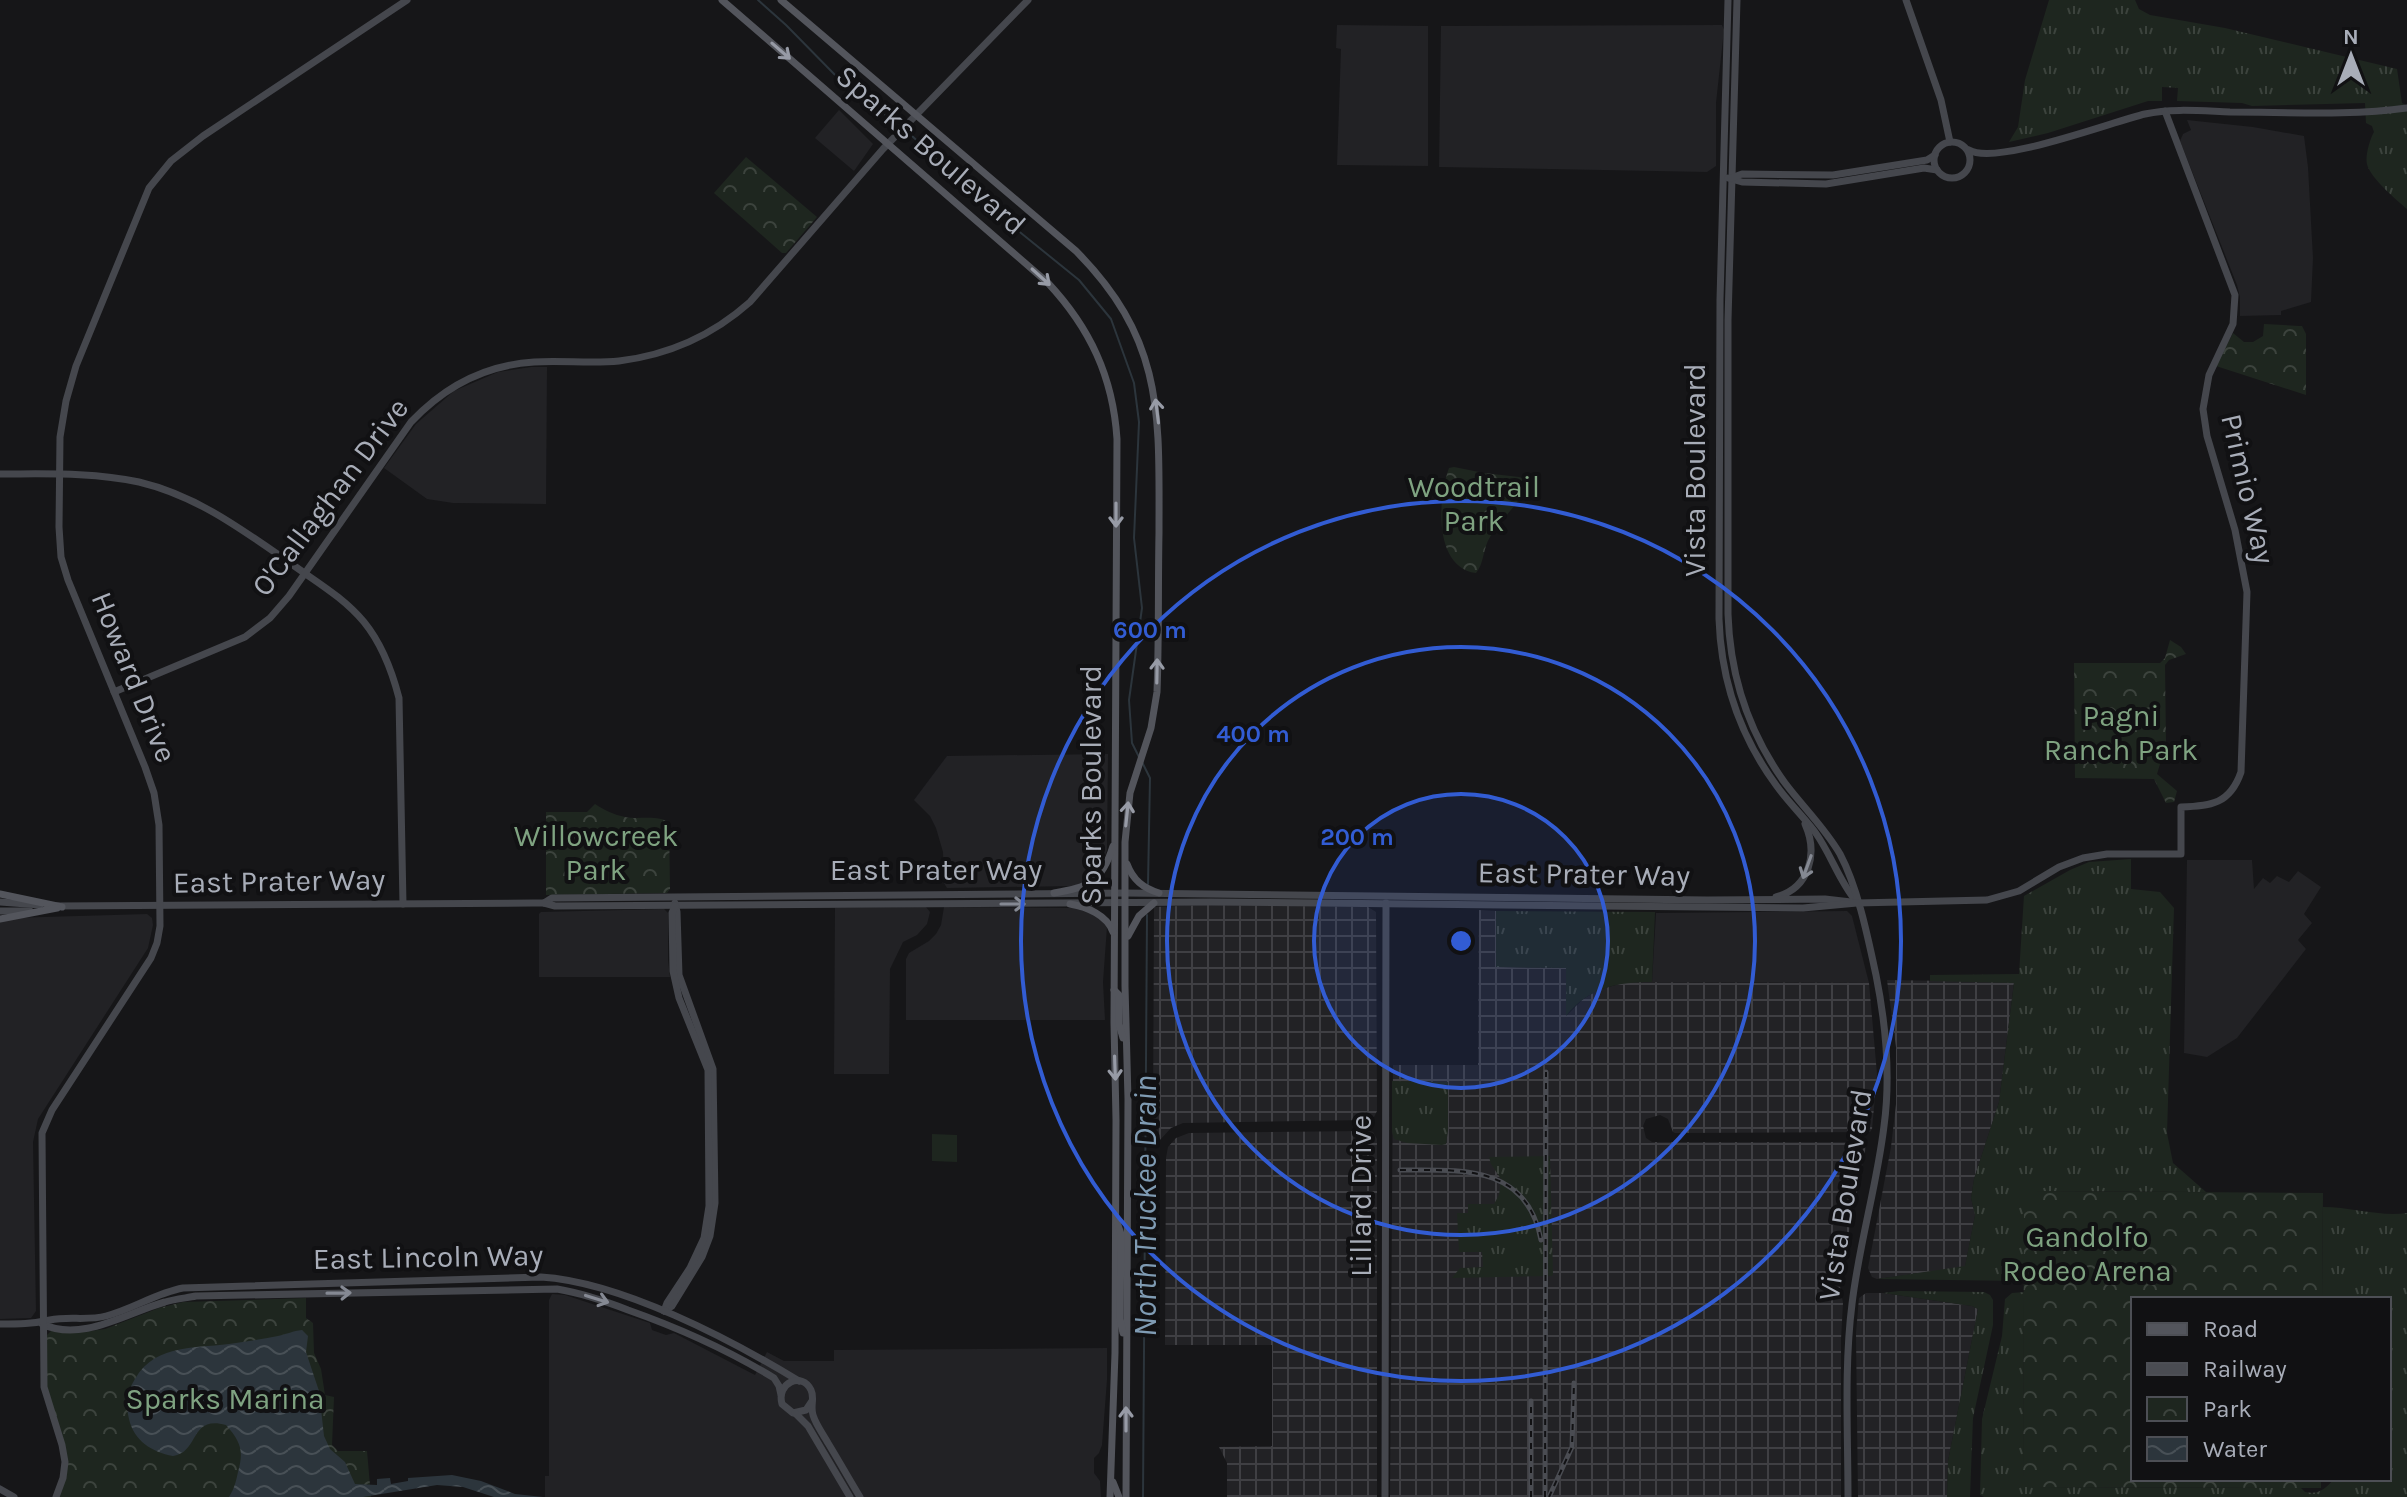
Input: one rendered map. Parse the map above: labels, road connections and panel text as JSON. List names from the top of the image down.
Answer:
{
  "streets": {
    "main road": ["Sparks Boulevard"],
    "street": [
      "Vista Boulevard",
      "Primio Way",
      "O'Callaghan Drive",
      "Howard Drive",
      "East Prater Way",
      "Lillard Drive",
      "East Lincoln Way"
    ]
  },
  "crossings": [
    ["Sparks Boulevard", "O'Callaghan Drive"],
    ["Sparks Boulevard", "East Prater Way"],
    ["Vista Boulevard", "East Prater Way"],
    ["Primio Way", "East Prater Way"],
    ["O'Callaghan Drive", "Howard Drive"],
    ["Howard Drive", "East Prater Way"],
    ["Howard Drive", "East Lincoln Way"],
    ["East Prater Way", "Lillard Drive"]
  ],
  "water": ["North Truckee Drain"],
  "parks": [
    "Woodtrail Park",
    "Pagni Ranch Park",
    "Willowcreek Park",
    "Gandolfo Rodeo Arena",
    "Sparks Marina"
  ],
  "legend": [
    "Road",
    "Railway",
    "Park",
    "Water"
  ],
  "north": "top",
  "rings": ["600 m", "400 m", "200 m"]
}
